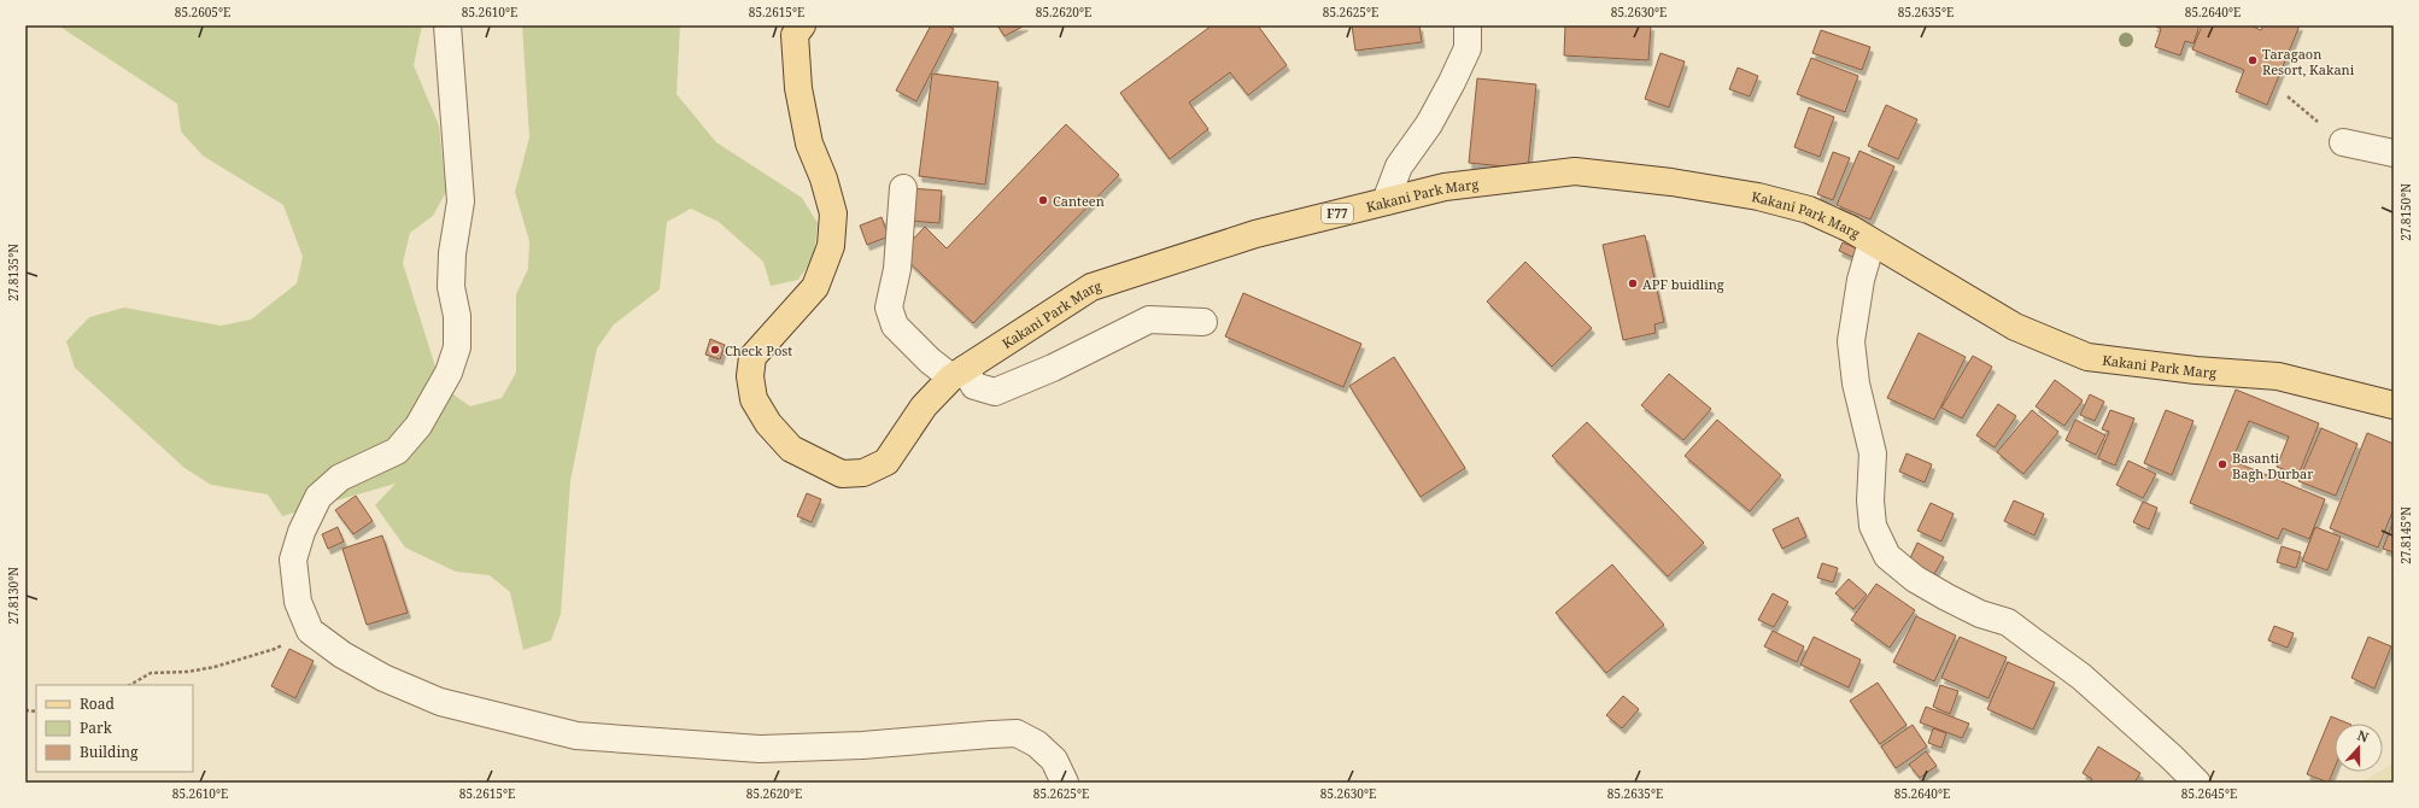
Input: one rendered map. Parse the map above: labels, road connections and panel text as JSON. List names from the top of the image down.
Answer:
{
  "streets": {
    "main road": ["Kakani Park Marg", "F77"]
  },
  "places": [
    "Taragaon Resort, Kakani",
    "Canteen",
    "APF buidling",
    "Check Post",
    "Basanti Bagh Durbar"
  ],
  "legend": ["Road", "Park", "Building"],
  "north": "top",
  "coordinates": [
    "85.2605°E",
    "85.2610°E",
    "85.2615°E",
    "85.2620°E",
    "85.2625°E",
    "85.2630°E",
    "85.2635°E",
    "85.2640°E",
    "27.8150°N",
    "27.8135°N",
    "27.8145°N",
    "27.8130°N",
    "85.2645°E"
  ]
}
